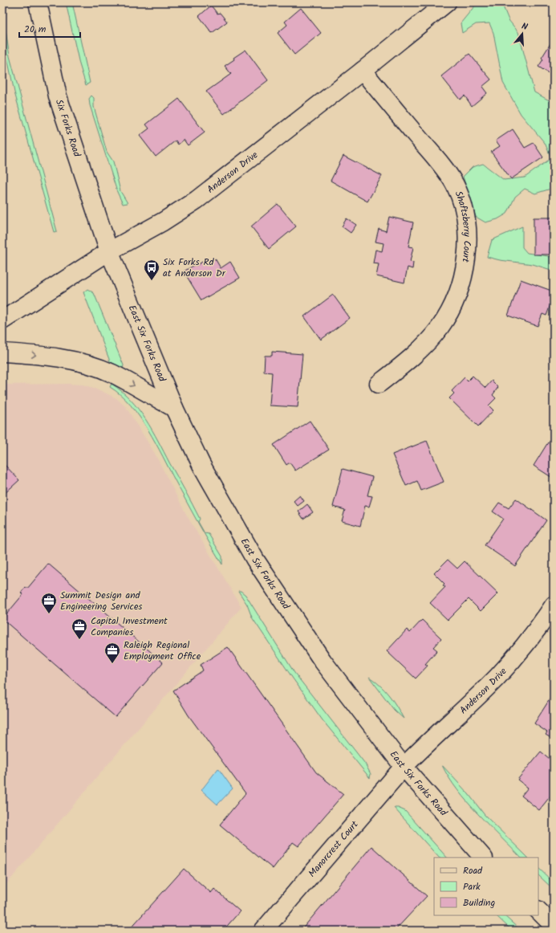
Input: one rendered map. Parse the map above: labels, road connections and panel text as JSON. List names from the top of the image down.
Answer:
{
  "streets": {
    "street": [
      "Six Forks Road",
      "Anderson Drive",
      "Shaftsberry Court",
      "East Six Forks Road",
      "Manorcrest Court"
    ]
  },
  "crossings": [
    ["Six Forks Road", "Anderson Drive"],
    ["Six Forks Road", "East Six Forks Road"],
    ["Anderson Drive", "Shaftsberry Court"],
    ["Anderson Drive", "East Six Forks Road"],
    ["Anderson Drive", "Manorcrest Court"],
    ["East Six Forks Road", "Manorcrest Court"]
  ],
  "places": {
    "bus stop": ["Six Forks Rd at Anderson Dr"],
    "office": ["Summit Design and Engineering Services", "Capital Investment Companies", "Raleigh Regional Employment Office"]
  },
  "legend": ["Road", "Park", "Building"],
  "scale_bar": "20 m",
  "north": "top"
}
